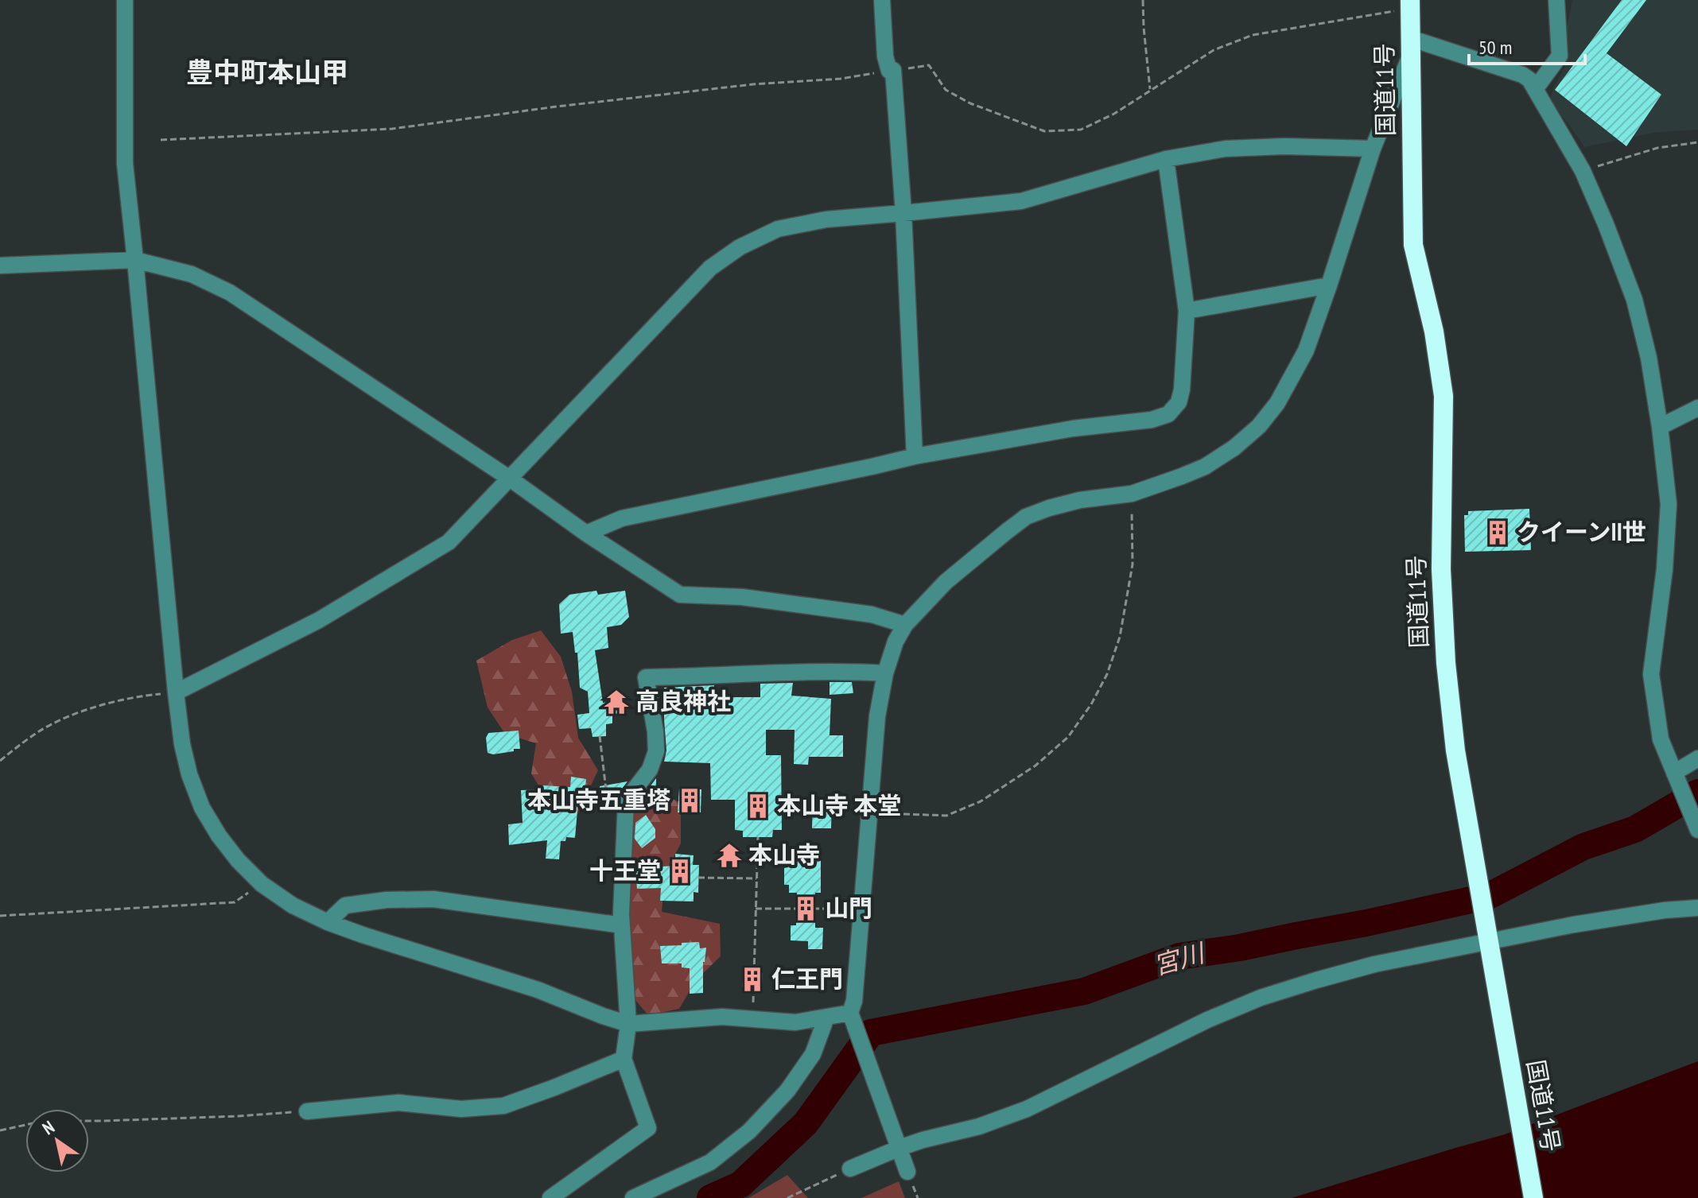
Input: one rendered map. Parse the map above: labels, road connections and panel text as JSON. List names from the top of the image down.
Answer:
{
  "streets": {
    "highway": ["国道11号"]
  },
  "districts": ["豊中町本山甲"],
  "water": ["宮川"],
  "places": {
    "building": [
      "クイーンII世",
      "本山寺五重塔",
      "本山寺 本堂",
      "十王堂",
      "山門",
      "仁王門"
    ],
    "temple": ["高良神社", "本山寺"]
  },
  "scale_bar": "50 m",
  "north": "top left"
}
